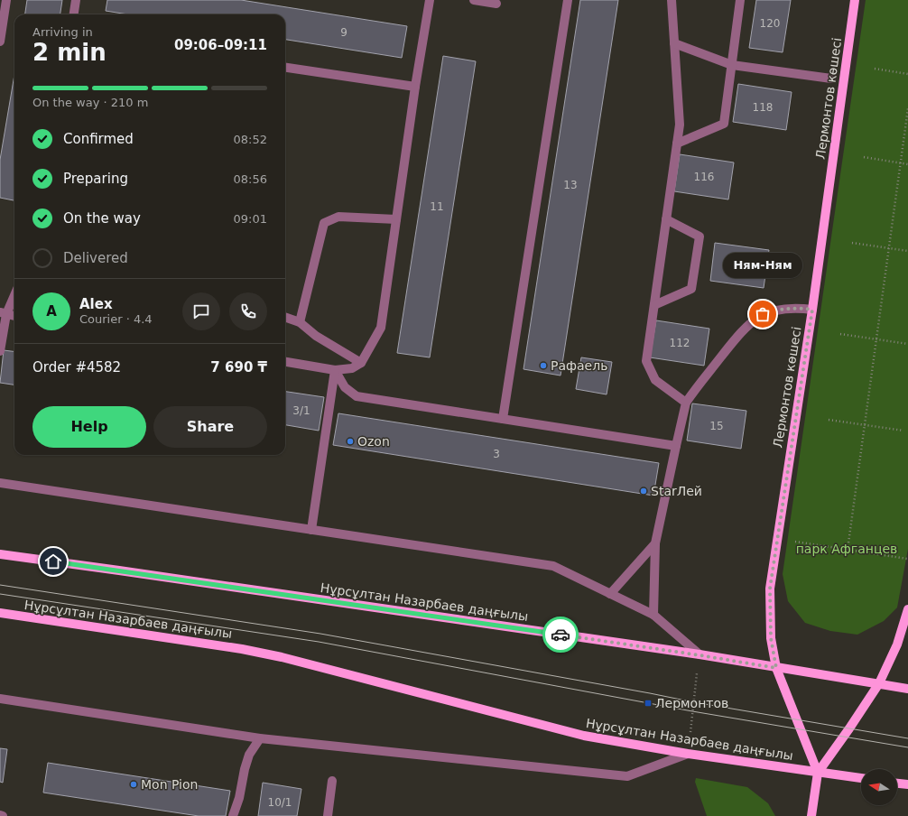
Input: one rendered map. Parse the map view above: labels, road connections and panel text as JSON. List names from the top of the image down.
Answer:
{
  "streets": {
    "main road": ["Лермонтов көшесі", "Нұрсұлтан Назарбаев даңғылы"]
  },
  "crossings": [
    ["Лермонтов көшесі", "Нұрсұлтан Назарбаев даңғылы"]
  ],
  "parks": ["парк Афганцев"],
  "places": {
    "other": [
      "Ням-Ням",
      "Рафаель",
      "Ozon",
      "StarЛей",
      "Mon Pion"
    ],
    "transit": ["Лермонтов"]
  },
  "house_numbers": [
    "120",
    "9",
    "118",
    "116",
    "13",
    "11",
    "112",
    "3/1",
    "15",
    "3",
    "10/1"
  ],
  "north": "left",
  "page": {
    "heading": ["2 min", "Arriving in", "09:06–09:11"],
    "panel": [
      "Alex",
      "Courier · 4.4",
      "Order #4582",
      "7 690 ₸"
    ],
    "bar": "On the way · 210 m",
    "list": [
      ["Confirmed", "08:52"],
      ["Preparing", "08:56"],
      ["On the way", "09:01"],
      "Delivered"
    ],
    "bubble": "Ням-Ням",
    "round": "A",
    "buttons": ["Help", "Share"]
  }
}
